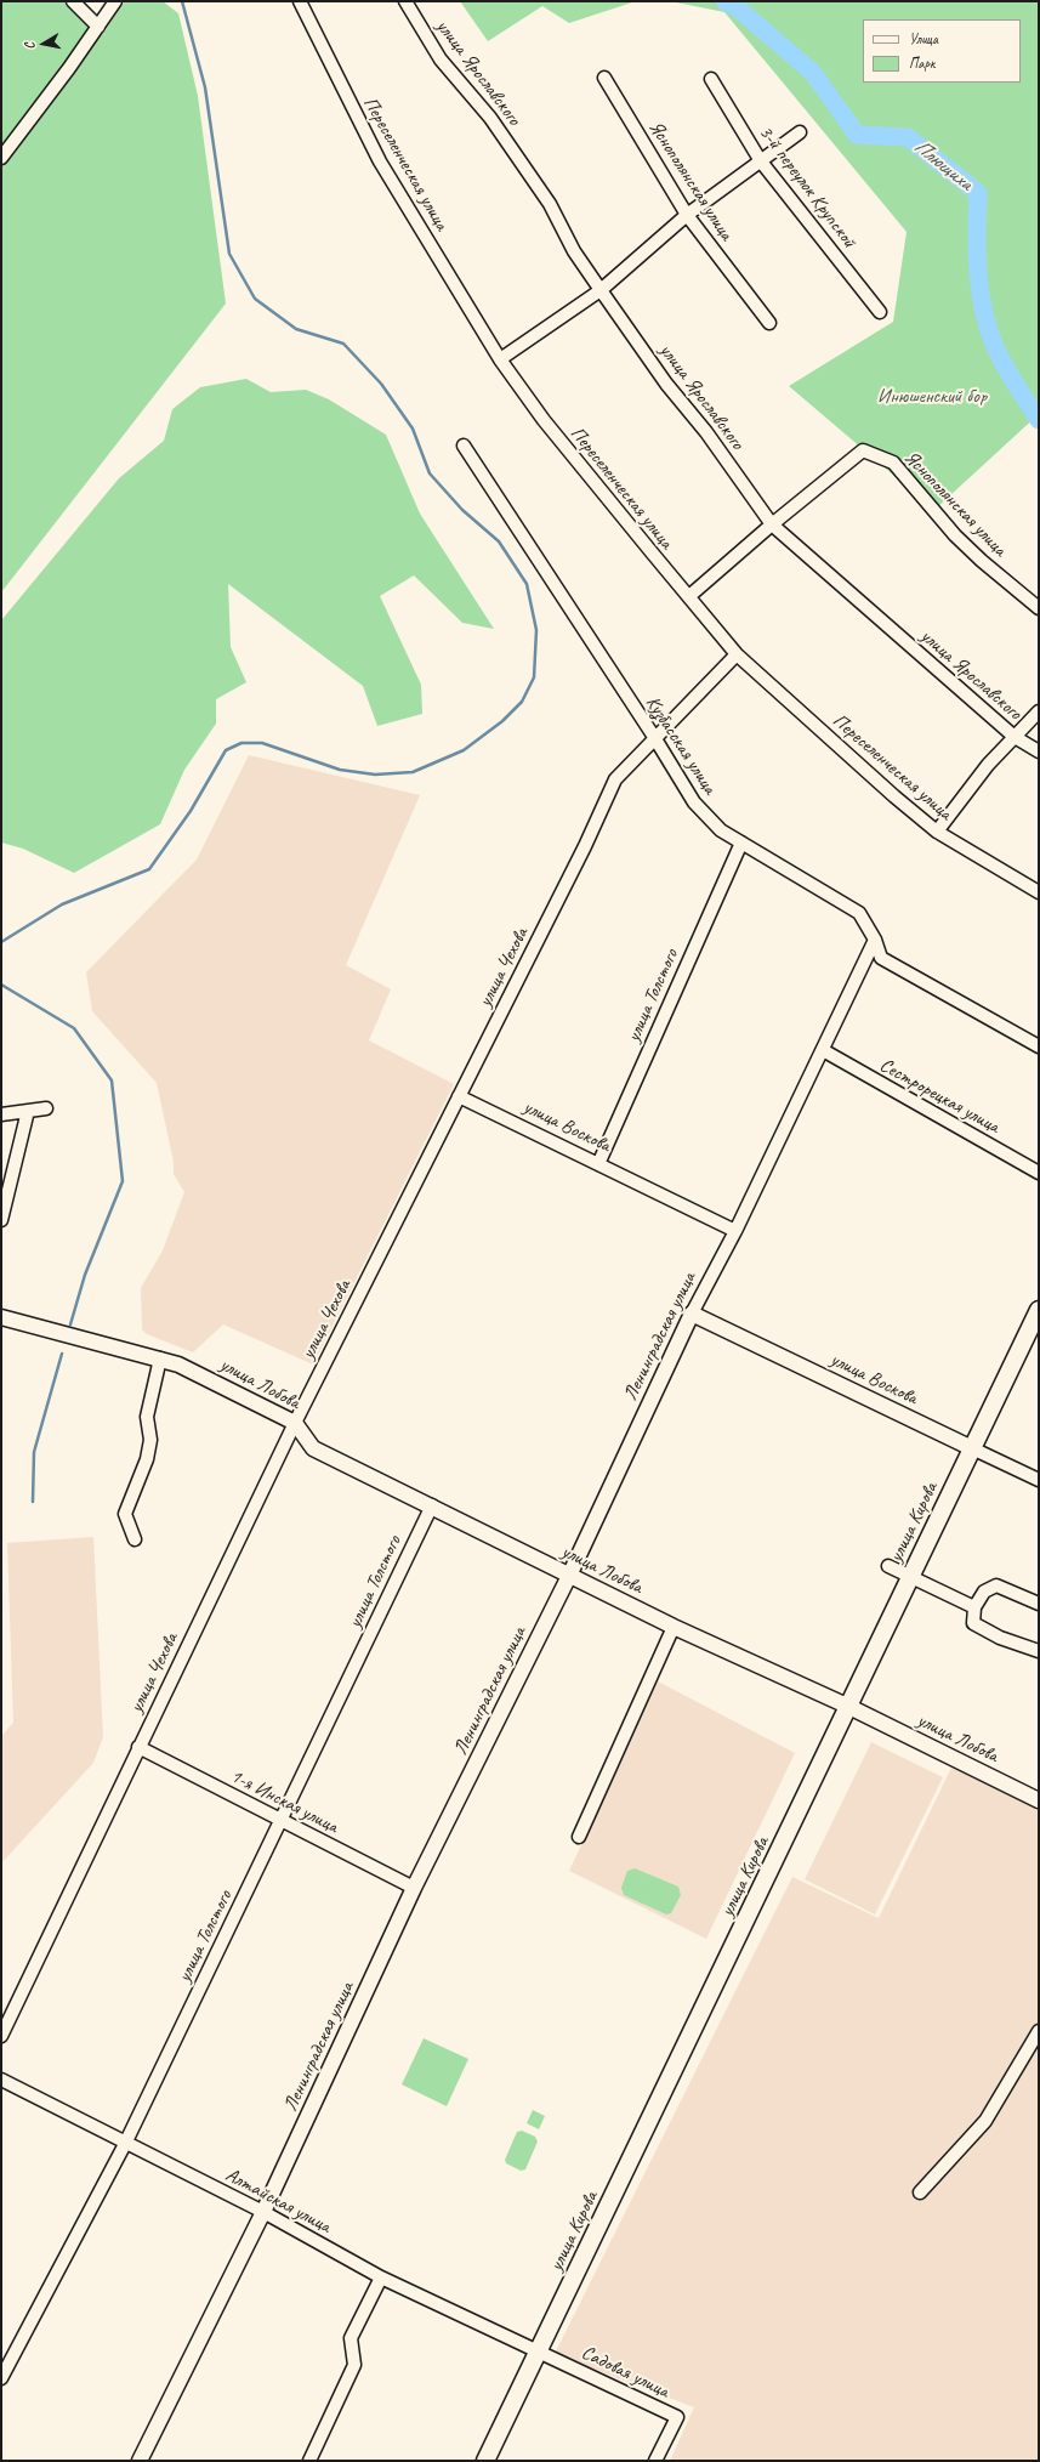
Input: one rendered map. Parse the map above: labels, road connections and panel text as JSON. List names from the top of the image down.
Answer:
{
  "streets": {
    "main road": ["улица Кирова"],
    "street": [
      "улица Ярославского",
      "Переселенческая улица",
      "Яснополянская улица",
      "3-й переулок Крупской",
      "Кузбасская улица",
      "улица Чехова",
      "улица Толстого",
      "Сестрорецкая улица",
      "улица Воскова",
      "Ленинградская улица",
      "улица Лобова",
      "1-я Инская улица",
      "Алтайская улица",
      "Садовая улица"
    ]
  },
  "crossings": [
    ["улица Ярославского", "Яснополянская улица"],
    ["Переселенческая улица", "улица Чехова"],
    ["Кузбасская улица", "улица Чехова"],
    ["Кузбасская улица", "улица Толстого"],
    ["Кузбасская улица", "Ленинградская улица"],
    ["улица Чехова", "улица Воскова"],
    ["улица Чехова", "улица Лобова"],
    ["улица Чехова", "1-я Инская улица"],
    ["улица Толстого", "улица Воскова"],
    ["улица Толстого", "улица Лобова"],
    ["улица Толстого", "1-я Инская улица"],
    ["улица Толстого", "Алтайская улица"],
    ["Сестрорецкая улица", "Ленинградская улица"],
    ["улица Воскова", "Ленинградская улица"],
    ["улица Воскова", "улица Кирова"],
    ["Ленинградская улица", "улица Лобова"],
    ["Ленинградская улица", "1-я Инская улица"],
    ["Ленинградская улица", "Алтайская улица"],
    ["улица Лобова", "улица Кирова"],
    ["улица Кирова", "Алтайская улица"],
    ["улица Кирова", "Садовая улица"],
    ["Алтайская улица", "Садовая улица"]
  ],
  "water": ["Плющиха"],
  "parks": ["Инюшенский бор"],
  "legend": ["Улица", "Парк"],
  "north": "left"
}
